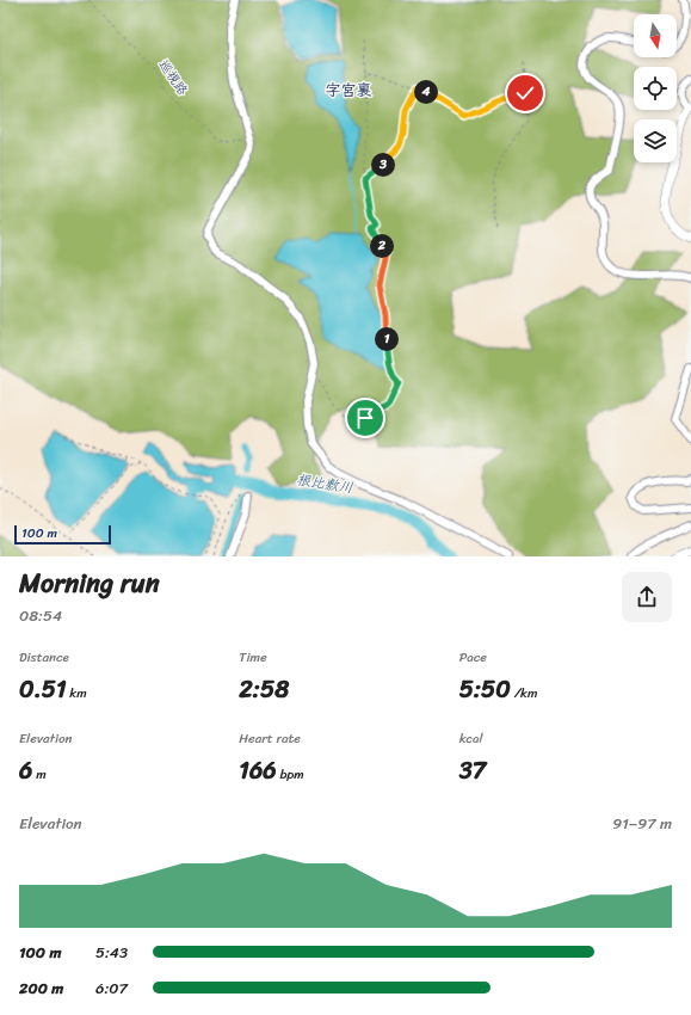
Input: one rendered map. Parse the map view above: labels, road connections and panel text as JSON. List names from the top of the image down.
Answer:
{
  "streets": {
    "path": ["巡視路"]
  },
  "districts": ["字宮裏"],
  "water": ["根比敷川"],
  "scale_bar": "100 m",
  "north": "bottom",
  "page": {
    "pins": [
      "4",
      "3",
      "2",
      "1"
    ],
    "scale": "100 m",
    "heading": ["Morning run", "08:54"],
    "stats": [
      ["Distance", "0.51 km"],
      ["Time", "2:58"],
      ["Pace", "5:50 /km"],
      ["Elevation", "6 m"],
      ["Heart rate", "166 bpm"],
      ["kcal", "37"]
    ],
    "chart": ["Elevation", "91–97 m"],
    "list": [
      {
        "name": "100 m",
        "note": "5:43"
      },
      {
        "name": "200 m",
        "note": "6:07"
      }
    ]
  }
}
